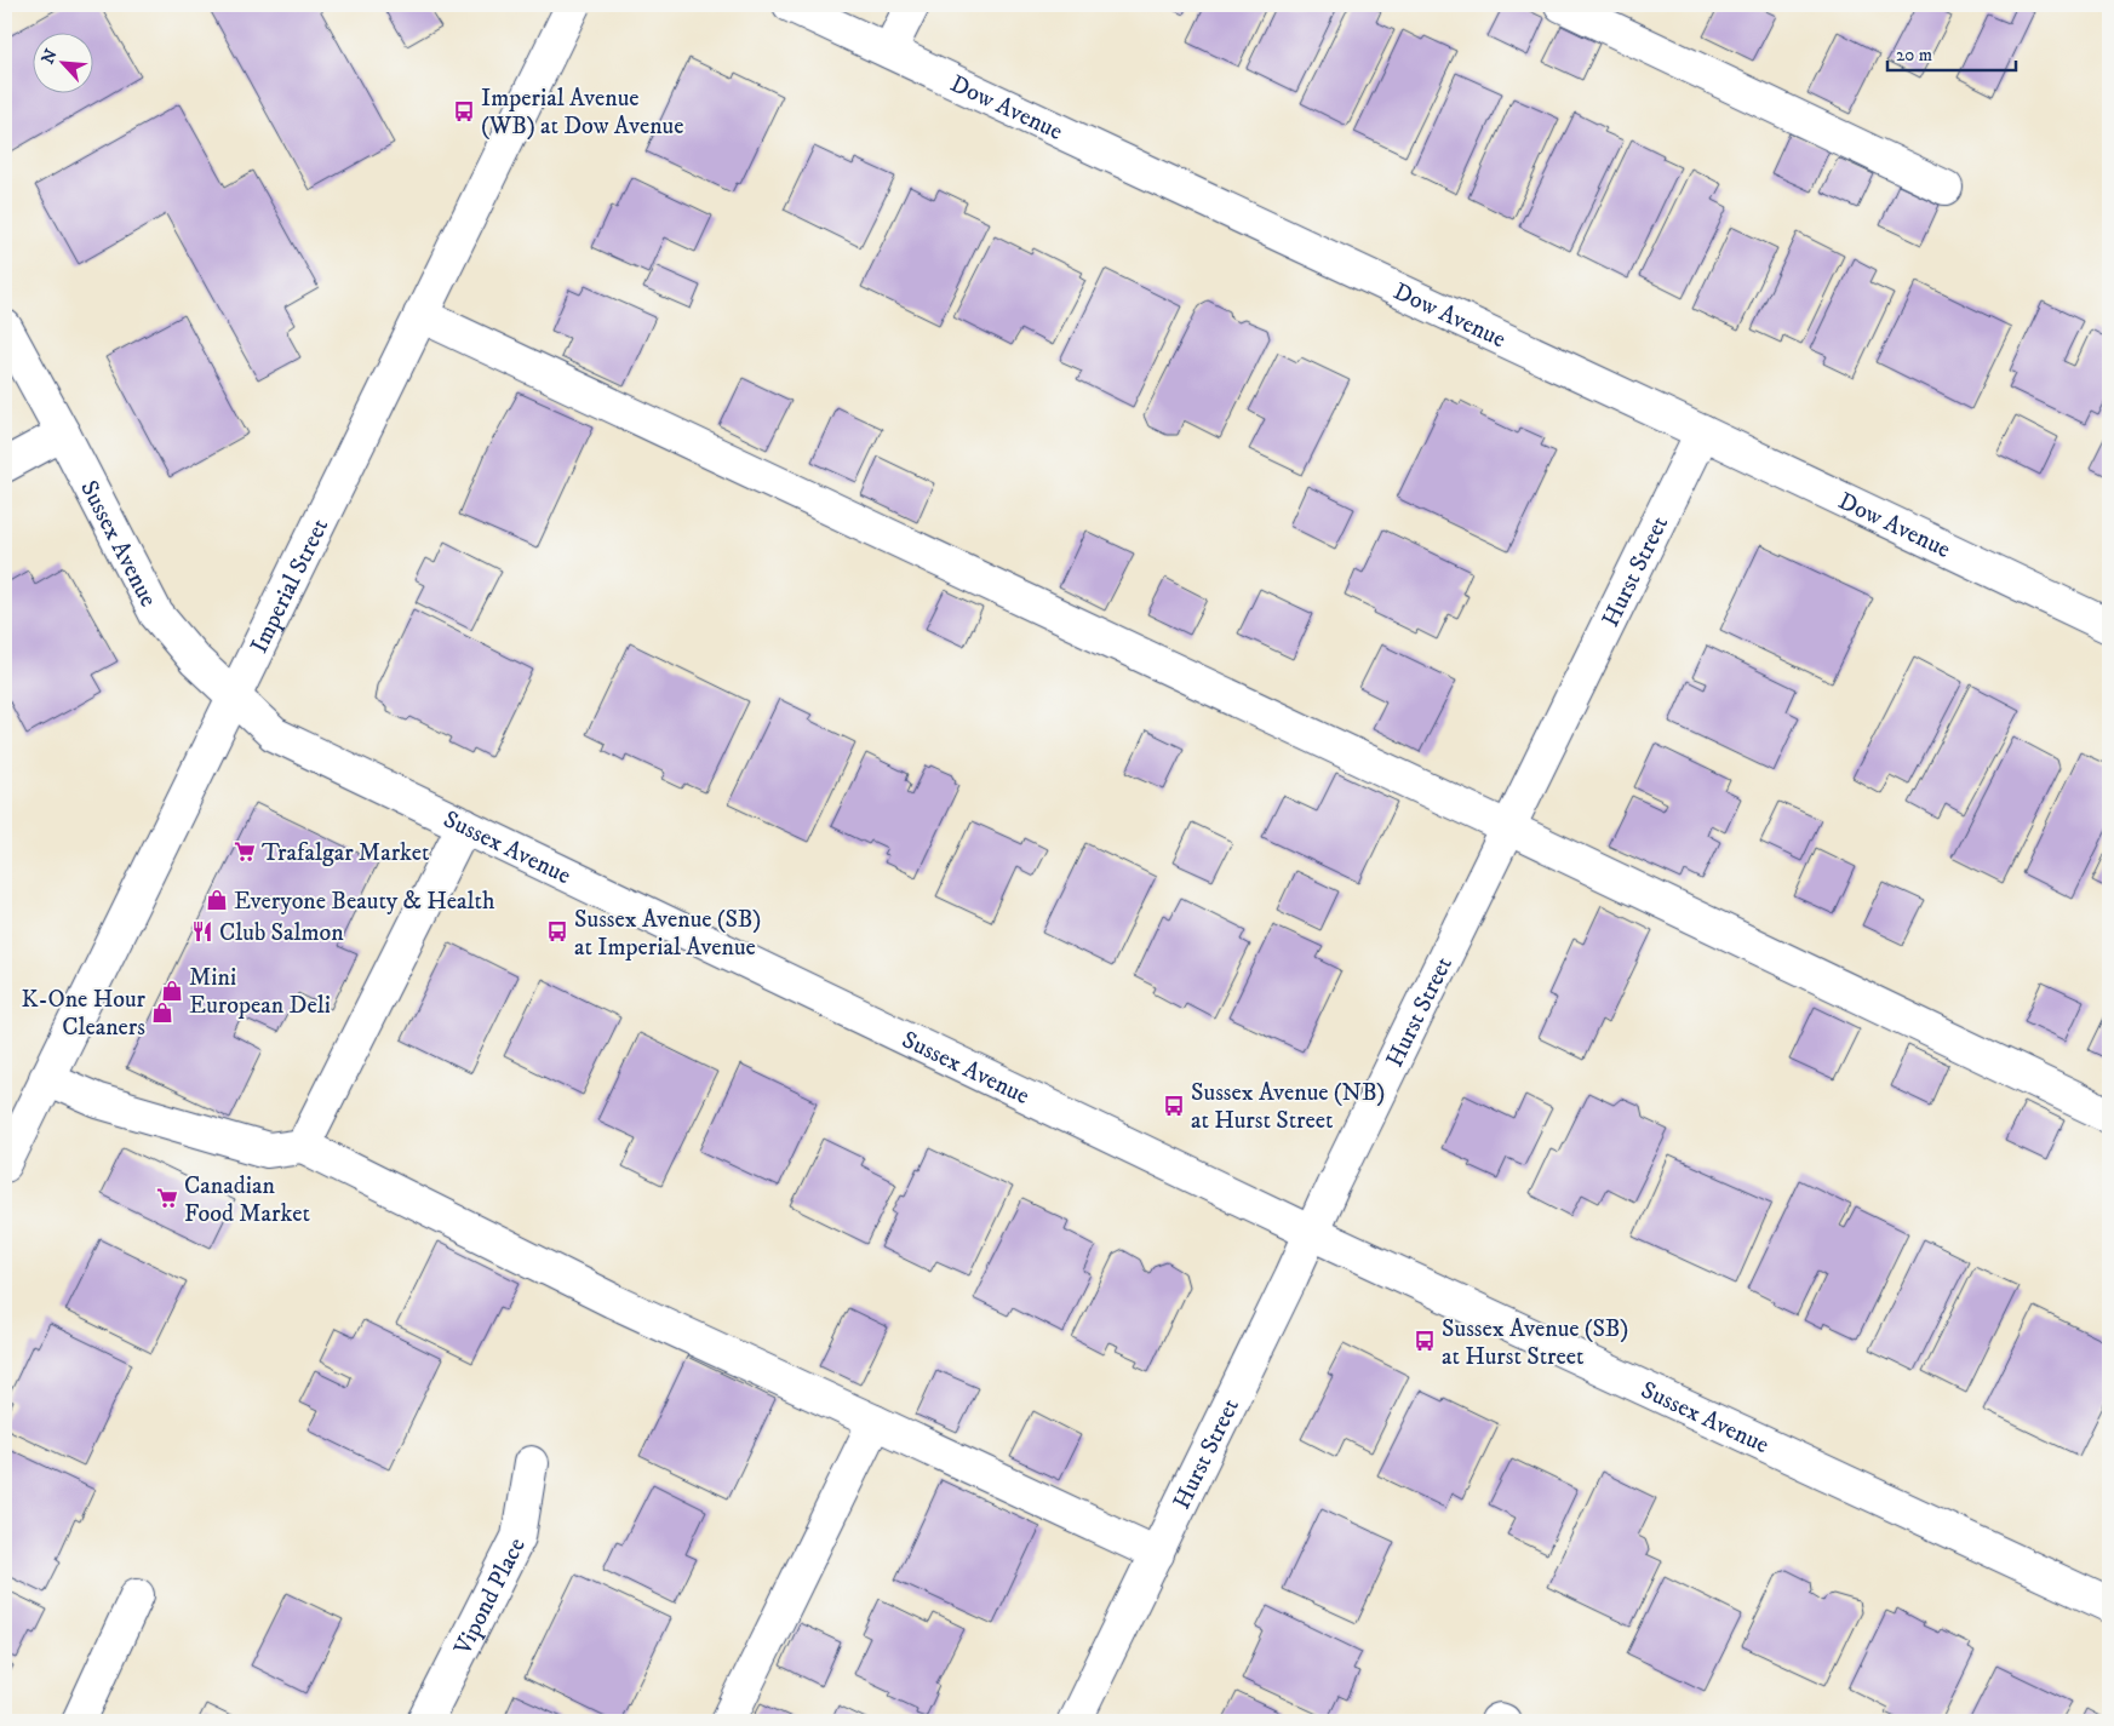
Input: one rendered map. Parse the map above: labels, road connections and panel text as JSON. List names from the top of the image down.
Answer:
{
  "streets": {
    "street": [
      "Dow Avenue",
      "Sussex Avenue",
      "Hurst Street",
      "Imperial Street",
      "Vipond Place"
    ]
  },
  "crossings": [
    ["Dow Avenue", "Hurst Street"],
    ["Sussex Avenue", "Hurst Street"],
    ["Sussex Avenue", "Imperial Street"]
  ],
  "places": {
    "bus stop": [
      "Imperial Avenue (WB) at Dow Avenue",
      "Sussex Avenue (SB) at Imperial Avenue",
      "Sussex Avenue (NB) at Hurst Street",
      "Sussex Avenue (SB) at Hurst Street"
    ],
    "supermarket": ["Trafalgar Market", "Canadian Food Market"],
    "shop": ["Everyone Beauty & Health", "Mini European Deli", "K-One Hour Cleaners"],
    "restaurant": ["Club Salmon"]
  },
  "scale_bar": "20 m",
  "north": "top left"
}
